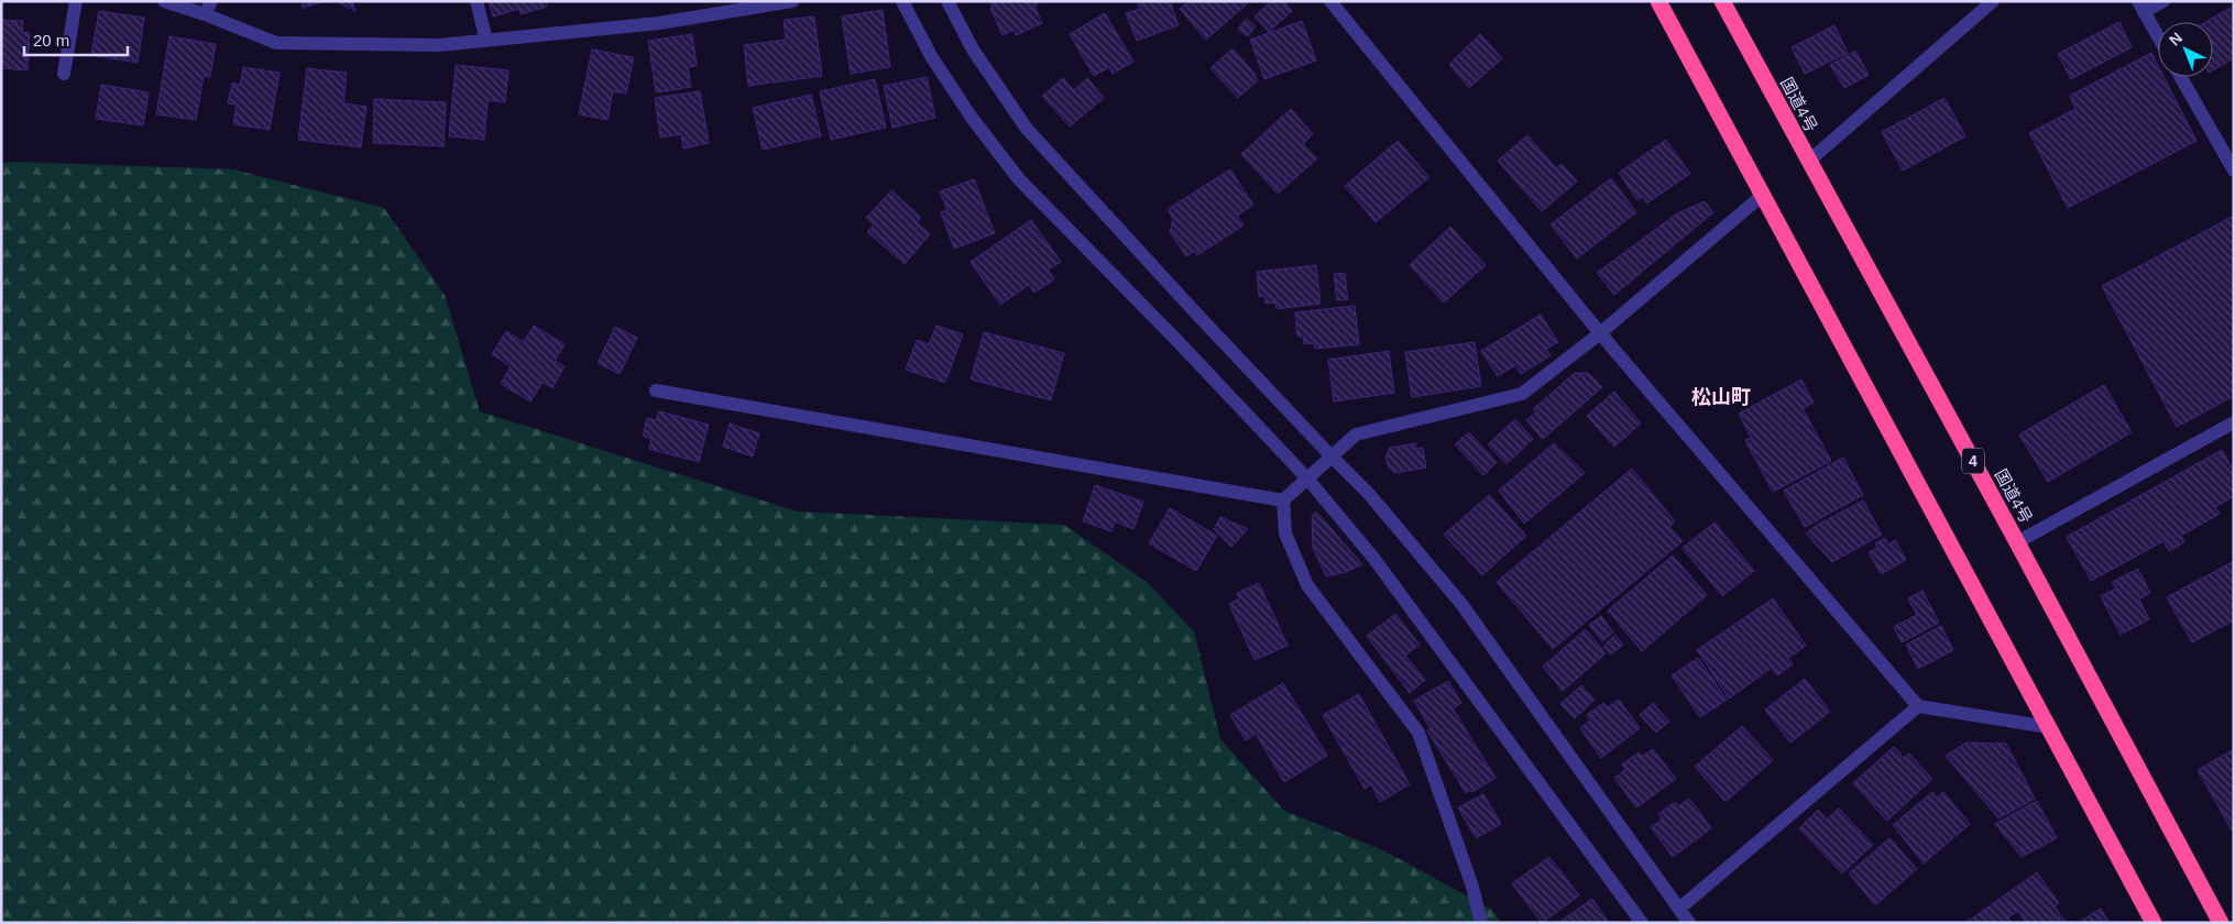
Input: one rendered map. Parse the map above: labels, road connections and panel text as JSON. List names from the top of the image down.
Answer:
{
  "streets": {
    "highway": ["国道4号", "4"]
  },
  "districts": ["松山町"],
  "scale_bar": "20 m",
  "north": "top left"
}
